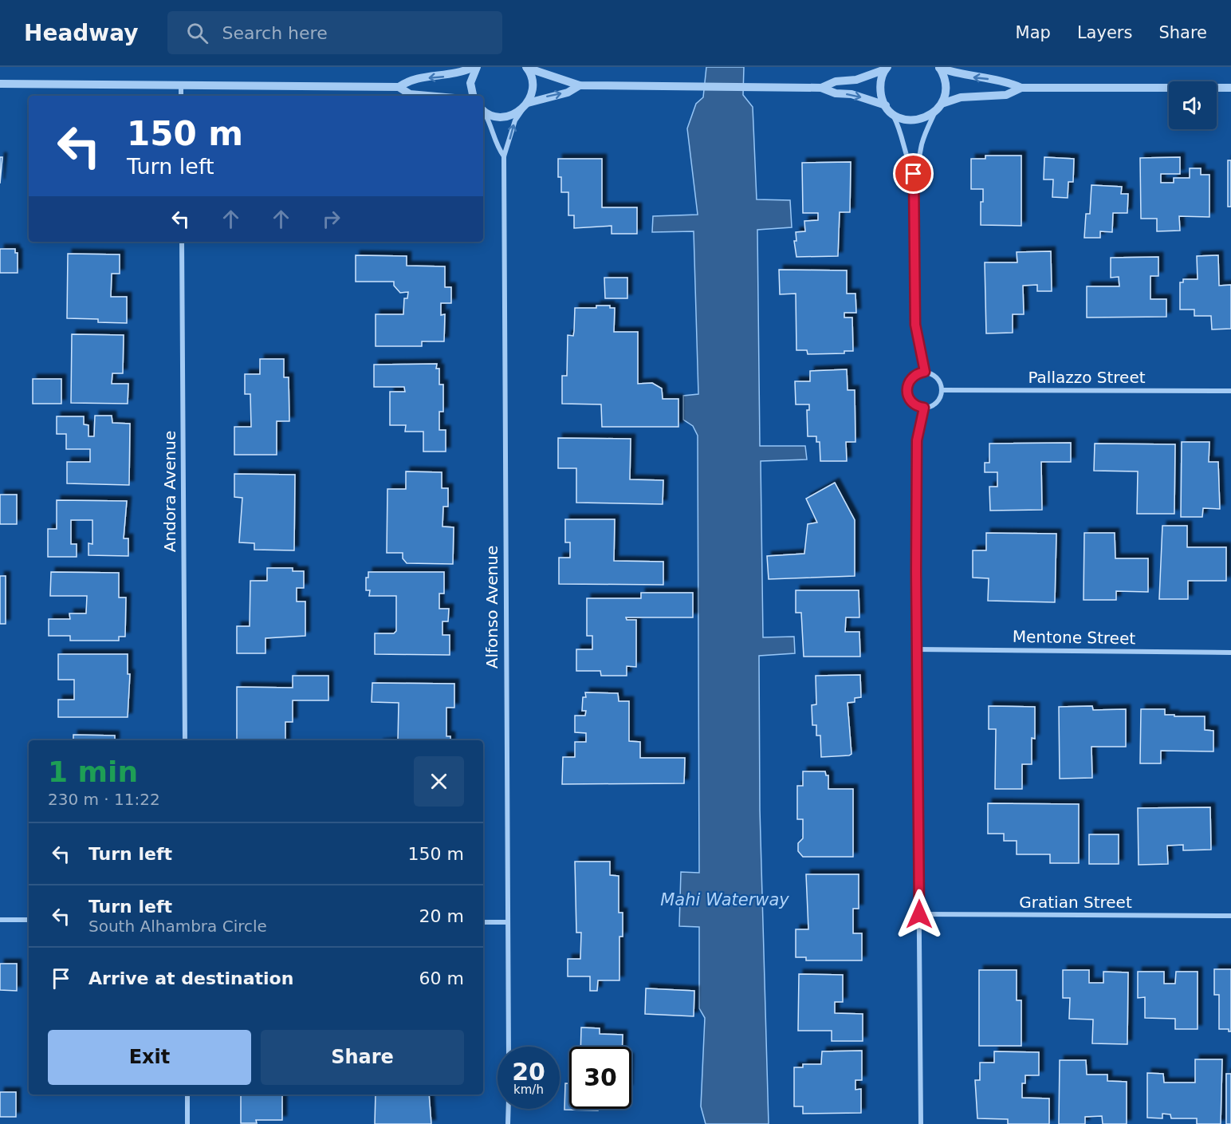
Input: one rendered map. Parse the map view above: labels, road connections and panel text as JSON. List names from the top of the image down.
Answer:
{
  "streets": {
    "street": [
      "Pallazzo Street",
      "Andora Avenue",
      "Alfonso Avenue",
      "Mentone Street",
      "Gratian Street"
    ]
  },
  "water": ["Mahi Waterway"],
  "page": {
    "header": "Headway",
    "search": "Search here",
    "nav": ["Map", "Layers", "Share"],
    "turn": ["150 m", "Turn left"],
    "heading": ["1 min", "230 m · 11:22"],
    "list": [
      {
        "name": "Turn left",
        "value": "150 m"
      },
      {
        "name": "Turn left",
        "note": "South Alhambra Circle",
        "value": "20 m"
      },
      {
        "name": "Arrive at destination",
        "value": "60 m"
      }
    ],
    "buttons": ["Exit", "Share"],
    "speed": "20 km/h",
    "limit": "30"
  }
}
